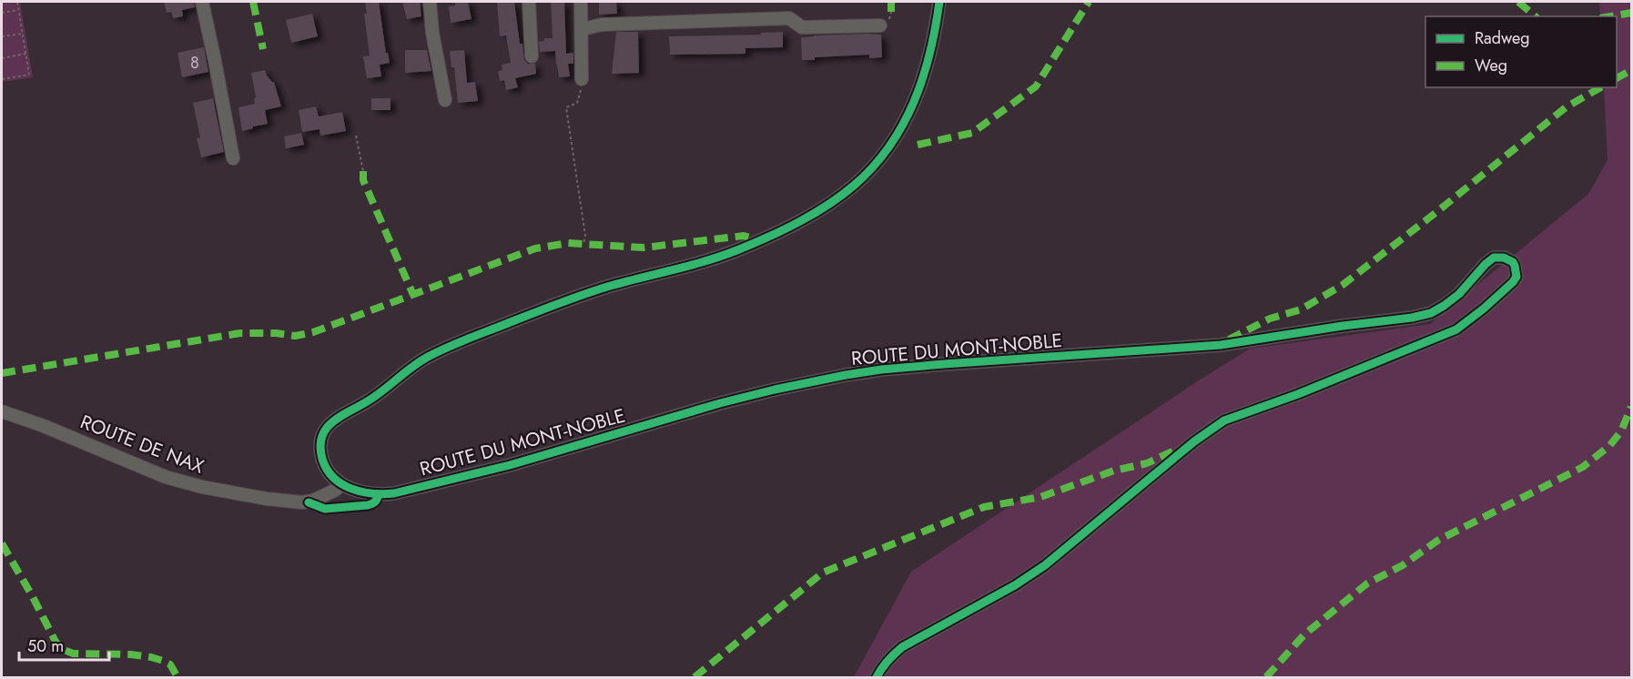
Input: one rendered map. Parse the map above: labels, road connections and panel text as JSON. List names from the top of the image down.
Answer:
{
  "streets": {
    "street": ["ROUTE DU MONT-NOBLE", "ROUTE DE NAX"]
  },
  "house_numbers": ["8"],
  "legend": ["Radweg", "Weg"],
  "scale_bar": "50 m"
}
